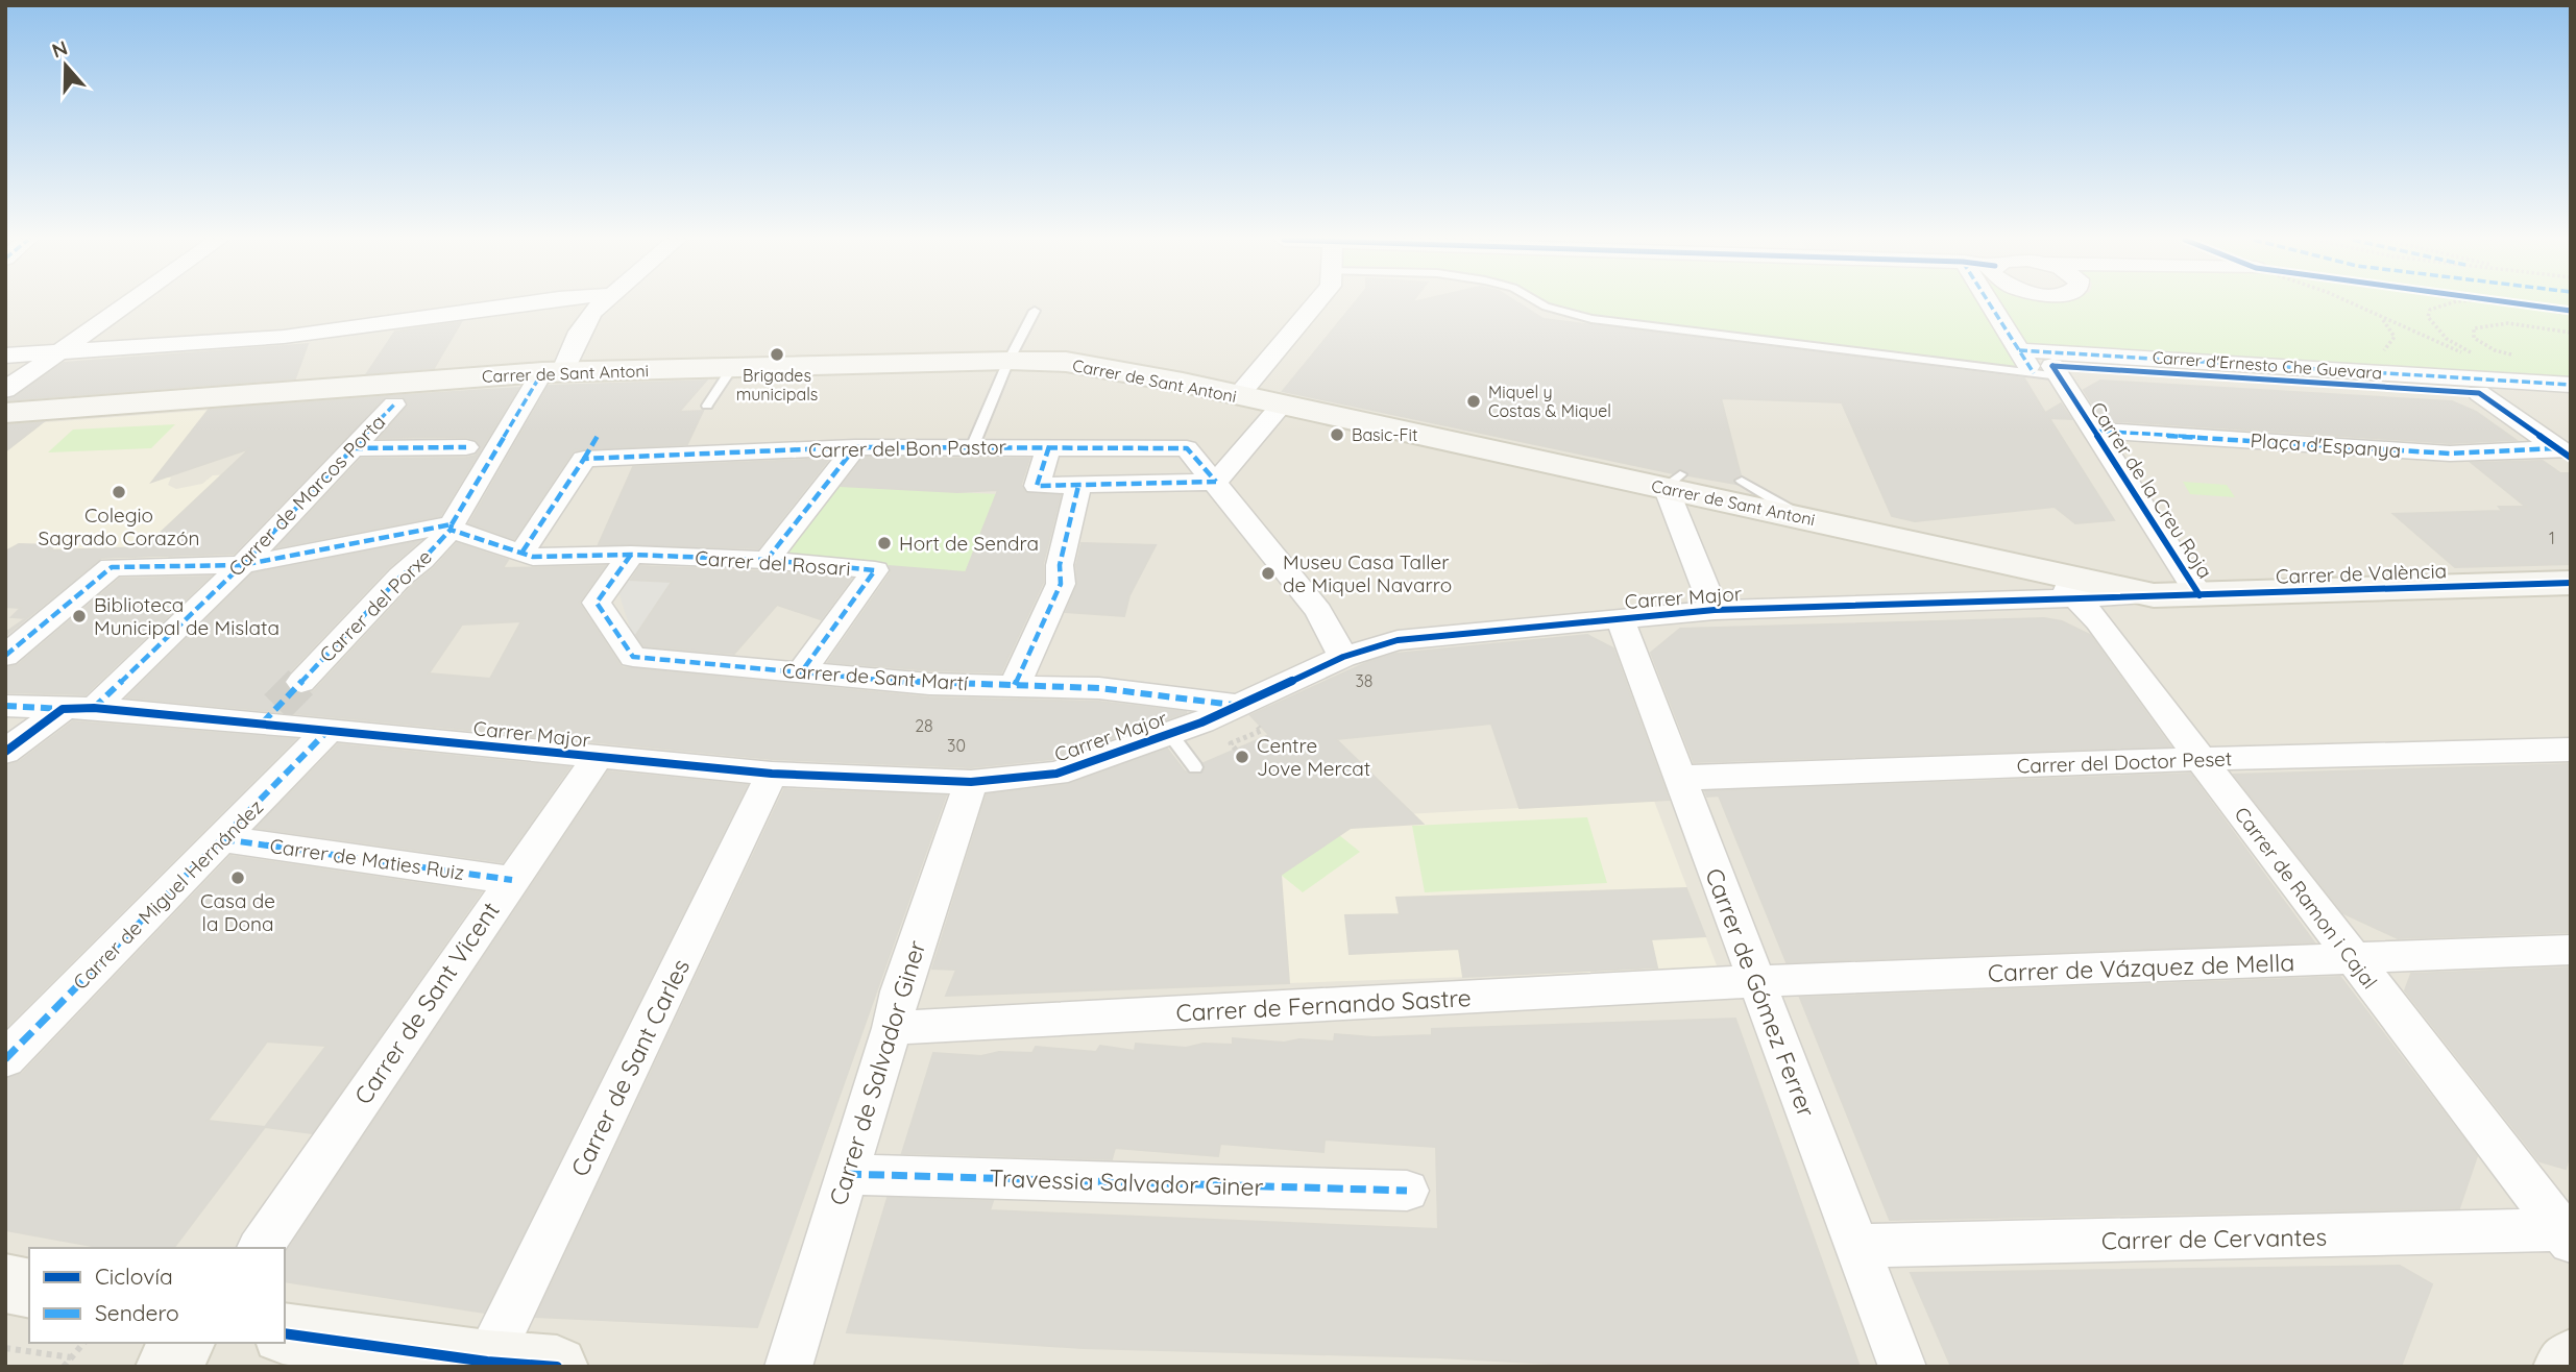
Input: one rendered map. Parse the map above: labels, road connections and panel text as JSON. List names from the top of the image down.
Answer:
{
  "streets": {
    "street": [
      "Carrer d'Ernesto Che Guevara",
      "Carrer de Sant Antoni",
      "Plaça d'Espanya",
      "Carrer del Bon Pastor",
      "Carrer de la Creu Roja",
      "Carrer de Marcos Porta",
      "Carrer del Rosari",
      "Carrer de València",
      "Carrer Major",
      "Carrer del Porxe",
      "Carrer de Sant Martí",
      "Carrer del Doctor Peset",
      "Carrer de Maties Ruiz",
      "Carrer de Miguel Hernández",
      "Carrer de Ramon i Cajal",
      "Carrer de Vázquez de Mella",
      "Carrer de Gómez Ferrer",
      "Carrer de Sant Vicent",
      "Carrer de Fernando Sastre",
      "Carrer de Sant Carles",
      "Carrer de Salvador Giner",
      "Travessia Salvador Giner",
      "Carrer de Cervantes"
    ]
  },
  "crossings": [
    ["Carrer d'Ernesto Che Guevara", "Carrer de la Creu Roja"],
    ["Carrer de Sant Antoni", "Carrer de València"],
    ["Carrer de Sant Antoni", "Carrer Major"],
    ["Carrer de Sant Antoni", "Carrer del Porxe"],
    ["Carrer de Sant Antoni", "Carrer de Ramon i Cajal"],
    ["Plaça d'Espanya", "Carrer de la Creu Roja"],
    ["Carrer del Bon Pastor", "Carrer Major"],
    ["Carrer de la Creu Roja", "Carrer de València"],
    ["Carrer de Marcos Porta", "Carrer Major"],
    ["Carrer del Rosari", "Carrer del Porxe"],
    ["Carrer del Rosari", "Carrer de Sant Martí"],
    ["Carrer de València", "Carrer Major"],
    ["Carrer Major", "Carrer de Sant Martí"],
    ["Carrer Major", "Carrer de Miguel Hernández"],
    ["Carrer Major", "Carrer de Ramon i Cajal"],
    ["Carrer Major", "Carrer de Gómez Ferrer"],
    ["Carrer Major", "Carrer de Sant Vicent"],
    ["Carrer Major", "Carrer de Sant Carles"],
    ["Carrer Major", "Carrer de Salvador Giner"],
    ["Carrer del Doctor Peset", "Carrer de Ramon i Cajal"],
    ["Carrer del Doctor Peset", "Carrer de Gómez Ferrer"],
    ["Carrer de Maties Ruiz", "Carrer de Miguel Hernández"],
    ["Carrer de Maties Ruiz", "Carrer de Sant Vicent"],
    ["Carrer de Ramon i Cajal", "Carrer de Vázquez de Mella"],
    ["Carrer de Ramon i Cajal", "Carrer de Cervantes"],
    ["Carrer de Vázquez de Mella", "Carrer de Gómez Ferrer"],
    ["Carrer de Vázquez de Mella", "Carrer de Fernando Sastre"],
    ["Carrer de Gómez Ferrer", "Carrer de Fernando Sastre"],
    ["Carrer de Gómez Ferrer", "Carrer de Cervantes"],
    ["Carrer de Fernando Sastre", "Carrer de Salvador Giner"],
    ["Carrer de Salvador Giner", "Travessia Salvador Giner"]
  ],
  "places": [
    "Brigades municipals",
    "Miquel y Costas & Miquel",
    "Basic-Fit",
    "Colegio Sagrado Corazón",
    "Hort de Sendra",
    "Museu Casa Taller de Miquel Navarro",
    "Biblioteca Municipal de Mislata",
    "Centre Jove Mercat",
    "Casa de la Dona"
  ],
  "house_numbers": [
    "1",
    "38",
    "28",
    "30"
  ],
  "legend": ["Ciclovía", "Sendero"],
  "north": "top"
}
